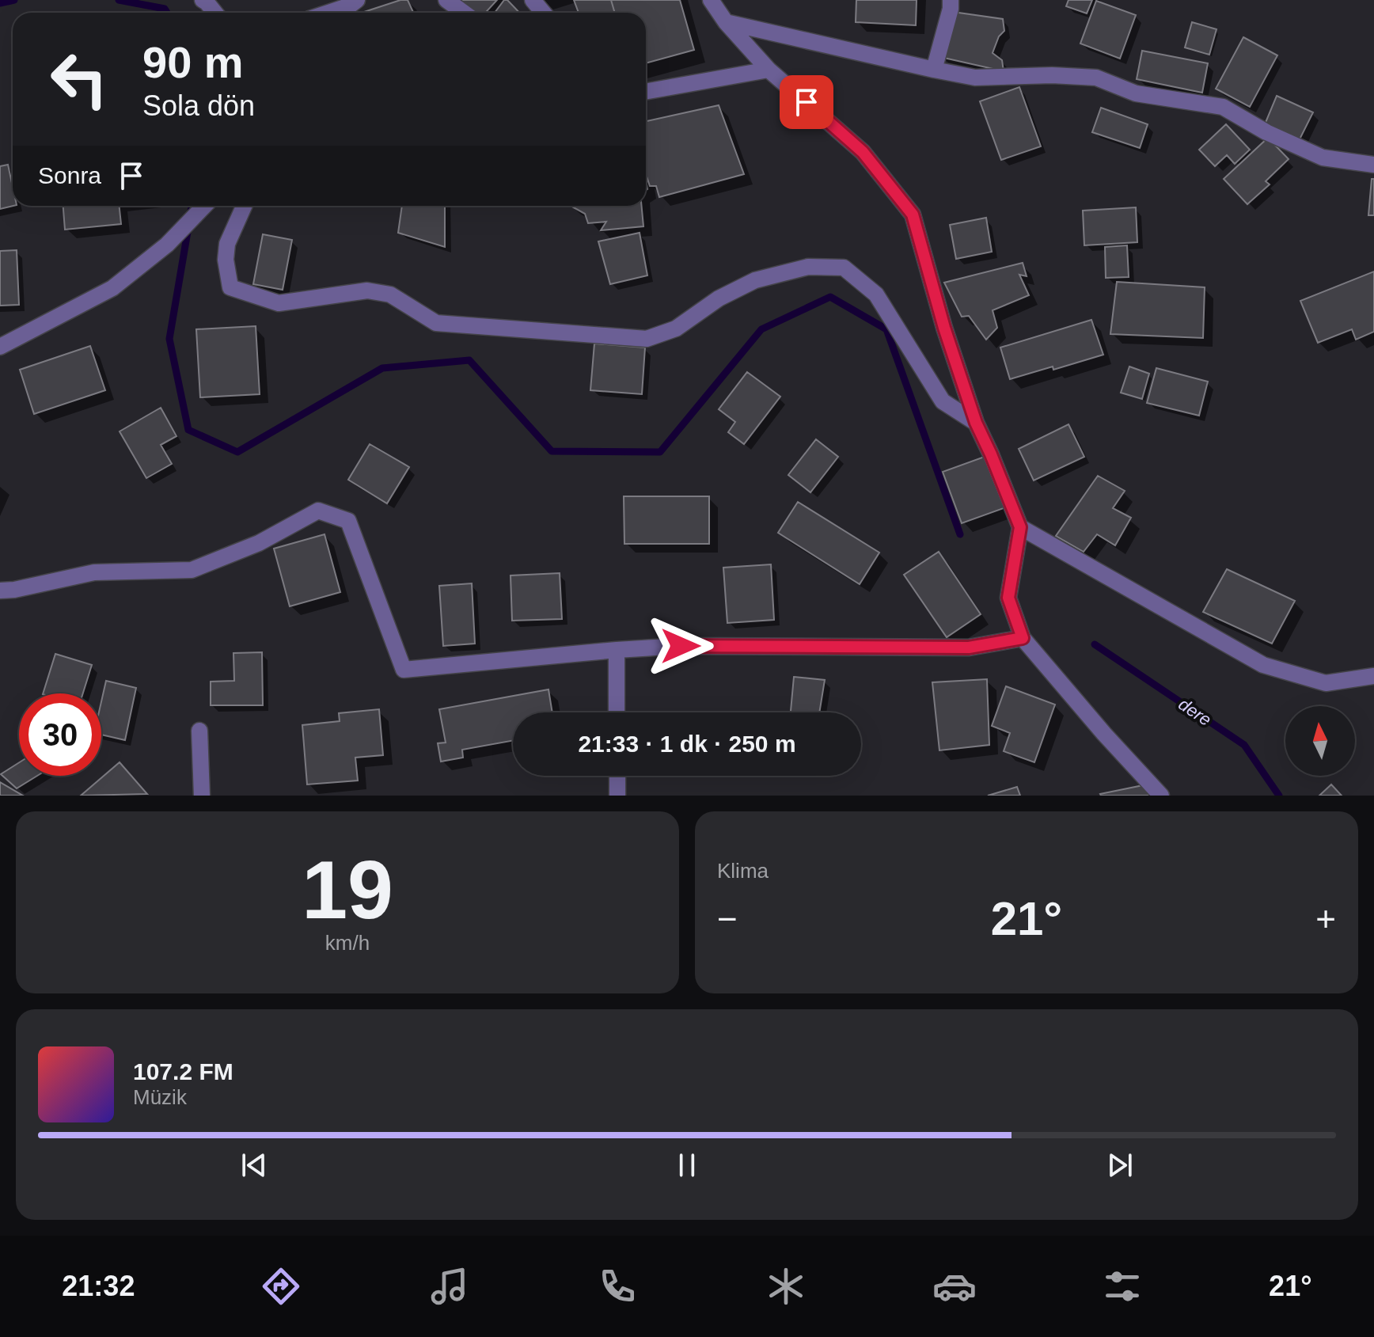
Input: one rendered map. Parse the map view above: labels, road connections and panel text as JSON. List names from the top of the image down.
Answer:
{
  "water": ["dere"],
  "north": "top",
  "page": {
    "turn": ["90 m", "Sola dön"],
    "then": "Sonra",
    "limit": "30",
    "trip": "21:33 · 1 dk · 250 m",
    "tile": [
      ["19", "km/h"],
      "Klima"
    ],
    "heat": ["−", "21°", "+"],
    "song": ["107.2 FM", "Müzik"],
    "tabs": ["21:32", "21°"]
  }
}
